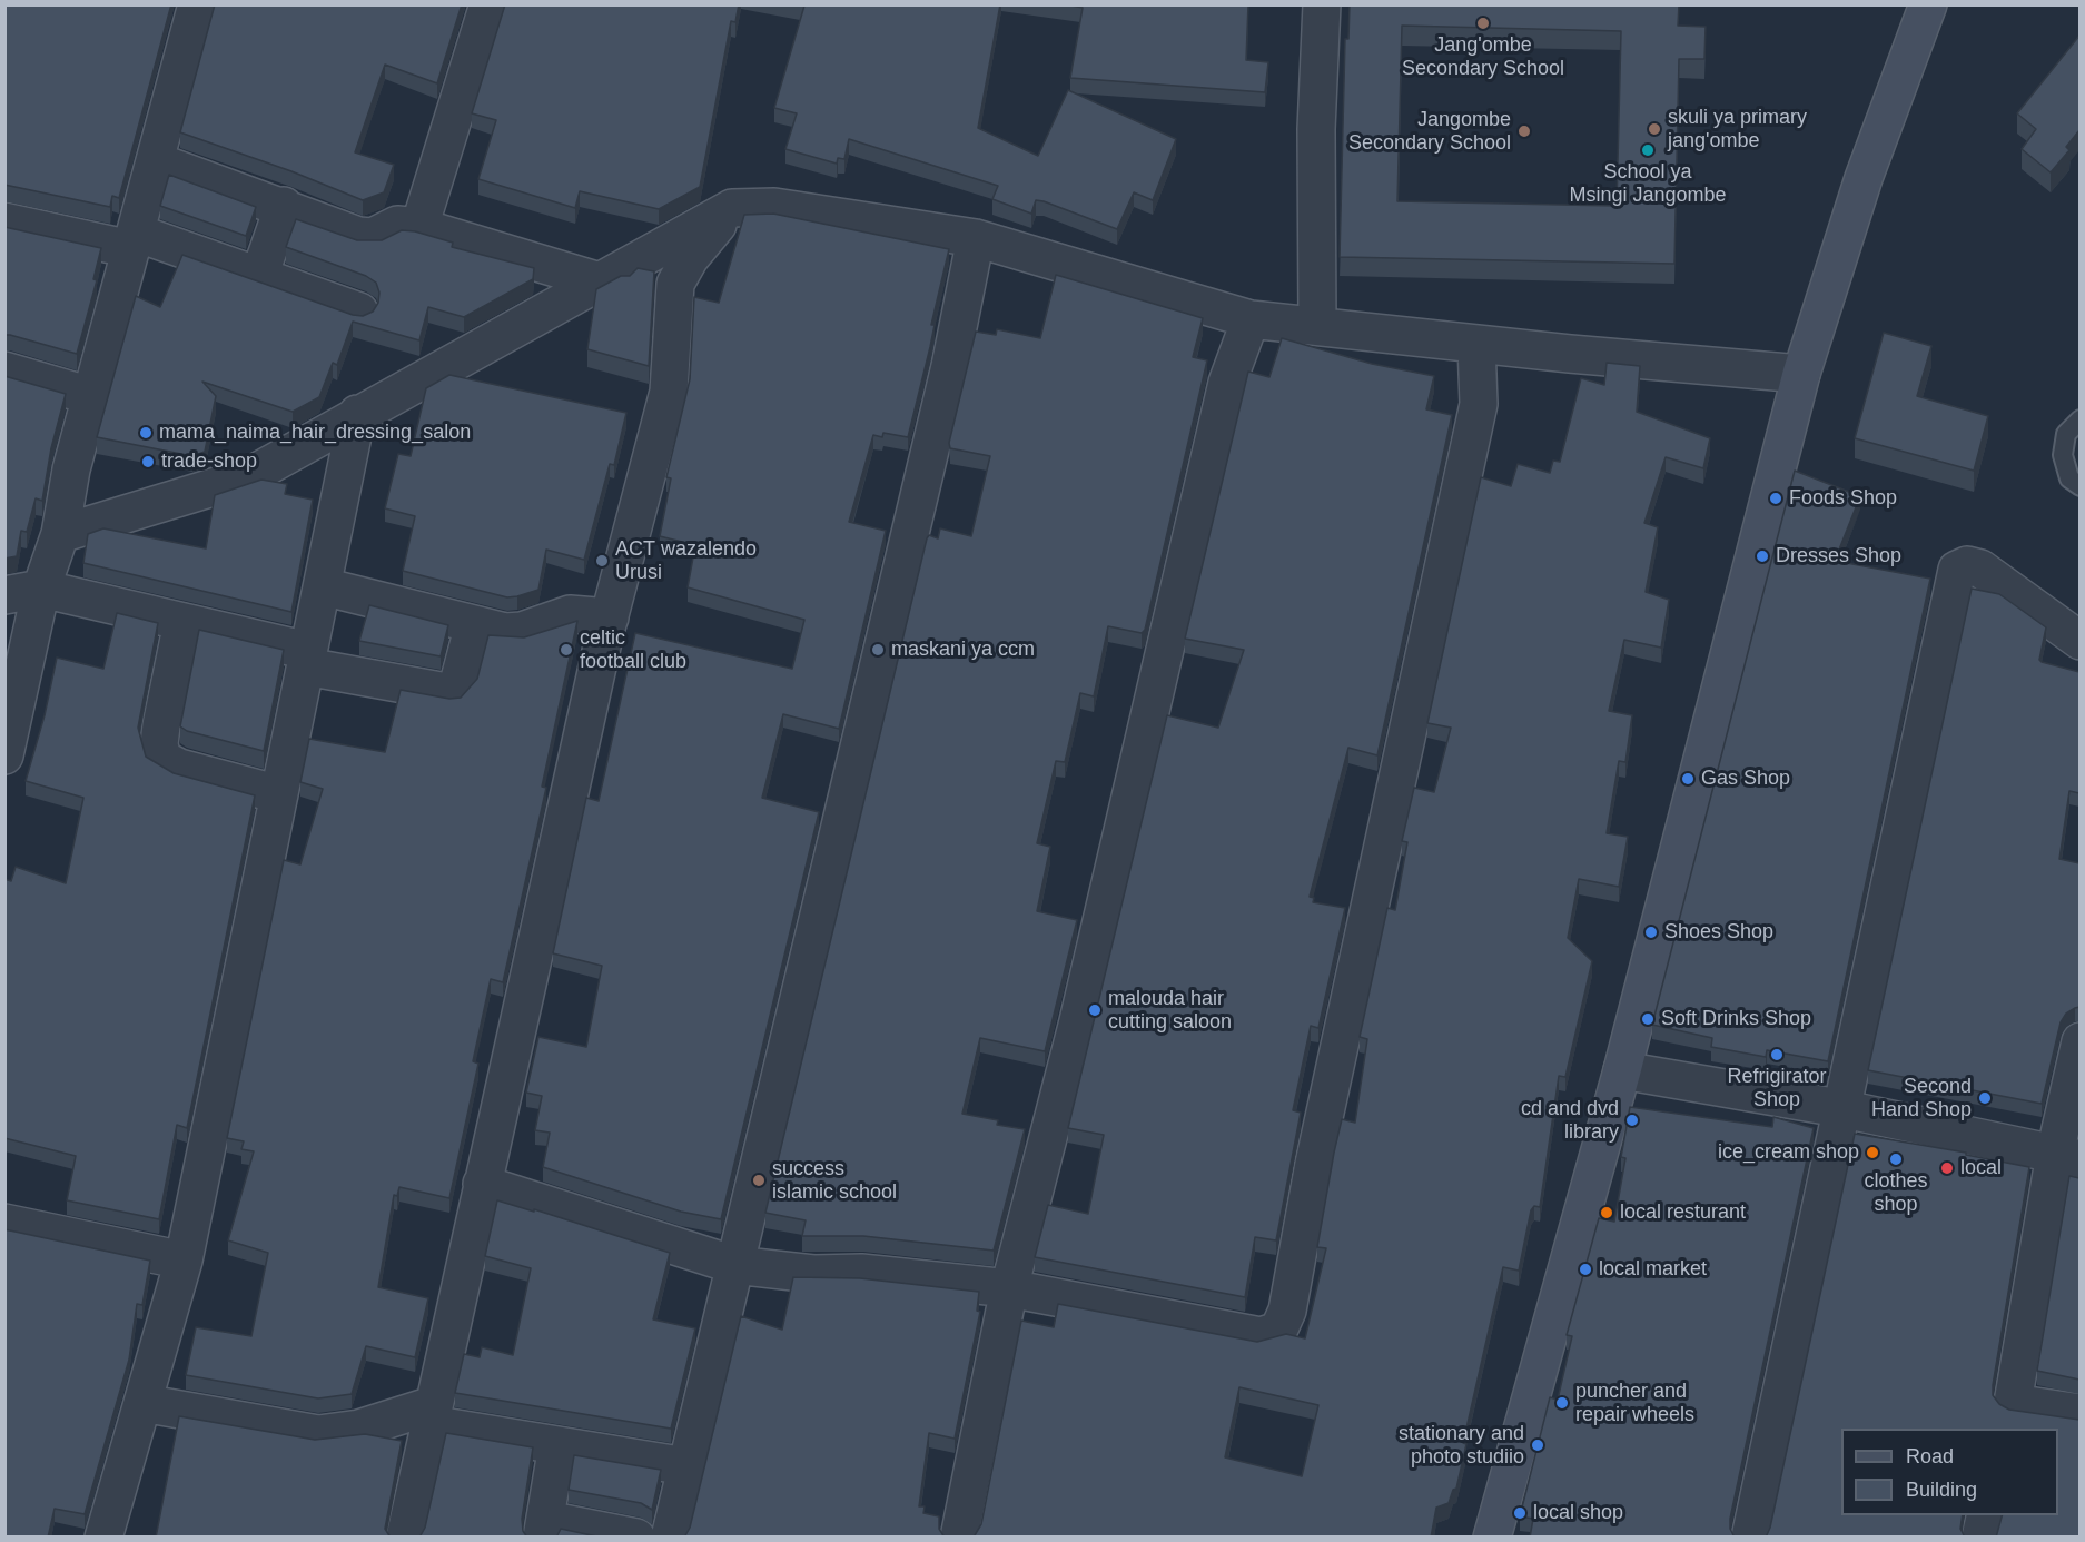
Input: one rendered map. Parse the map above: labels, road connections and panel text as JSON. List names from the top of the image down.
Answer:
{
  "places": [
    "Jang'ombe Secondary School",
    "skuli ya primary jang'ombe",
    "Jangombe Secondary School",
    "School ya Msingi Jangombe",
    "mama_naima_hair_dressing_salon",
    "trade-shop",
    "Foods Shop",
    "Dresses Shop",
    "ACT wazalendo Urusi",
    "celtic football club",
    "maskani ya ccm",
    "Gas Shop",
    "Shoes Shop",
    "malouda hair cutting saloon",
    "Soft Drinks Shop",
    "Refrigirator Shop",
    "Second Hand Shop",
    "cd and dvd library",
    "ice_cream shop",
    "clothes shop",
    "local",
    "success islamic school",
    "local resturant",
    "local market",
    "puncher and repair wheels",
    "stationary and photo studiio",
    "local shop"
  ],
  "legend": ["Road", "Building"]
}
